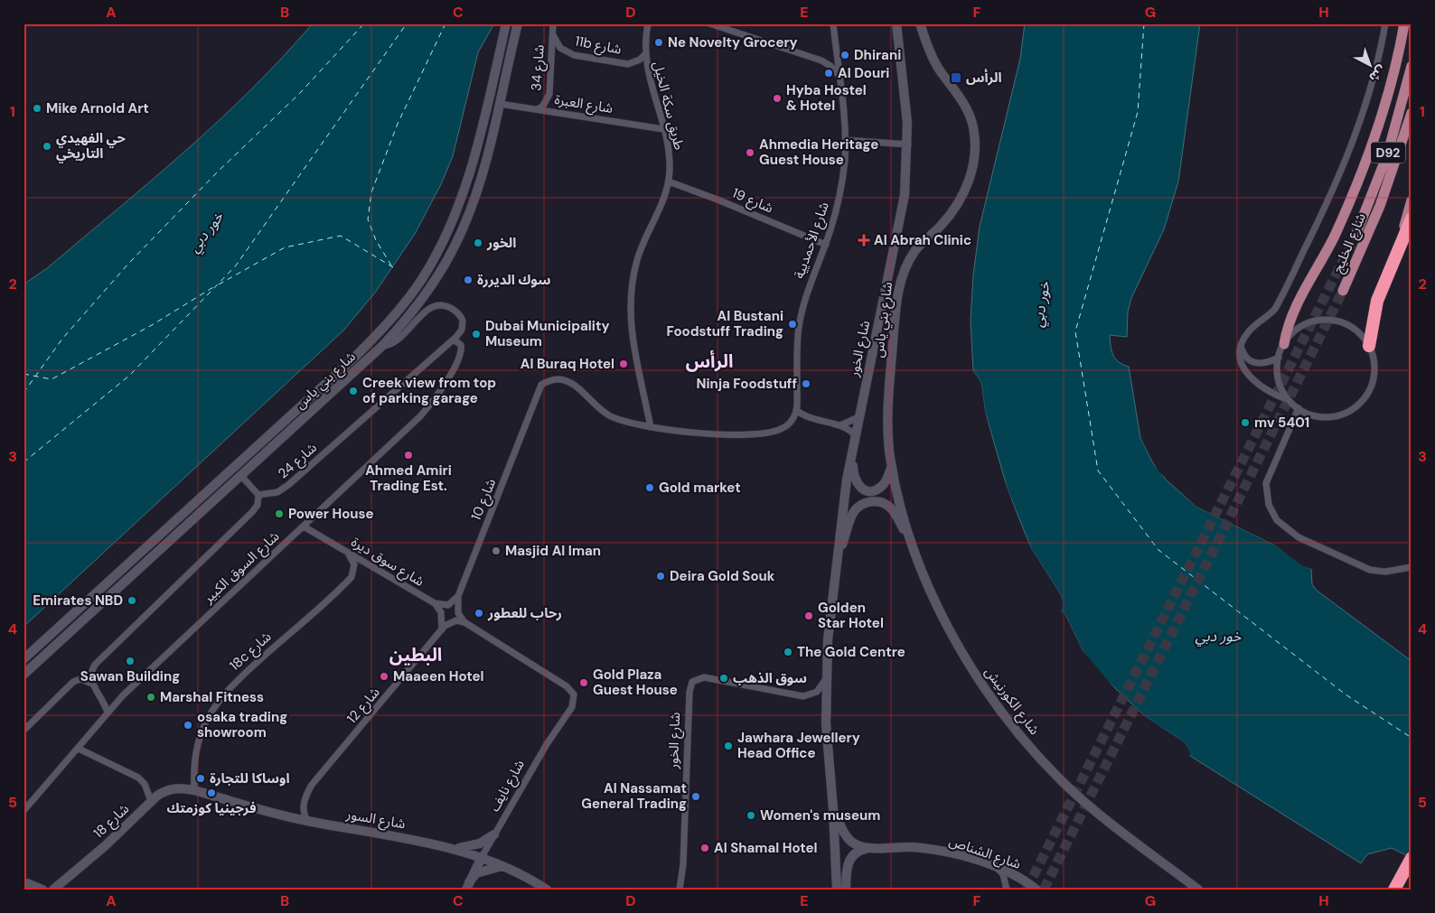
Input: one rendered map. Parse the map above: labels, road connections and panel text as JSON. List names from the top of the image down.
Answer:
{
  "streets": {
    "main road": [
      "D92",
      "شارع الخليج",
      "شارع بني ياس",
      "شارع الخور",
      "شارع الكورنيش",
      "شارع نايف",
      "شارع السور",
      "شارع 18",
      "شارع الشناص"
    ],
    "street": [
      "11b شارع",
      "شارع 34",
      "شارع العبرة",
      "طريق سكة الخيل",
      "شارع 19",
      "شارع الأحمديية",
      "شارع 24",
      "شارع 10",
      "شارع سوق ديرة",
      "شارع السوق الكبير",
      "18c شارع",
      "شارع 12"
    ]
  },
  "crossings": [
    ["11b شارع", "شارع 34"],
    ["11b شارع", "طريق سكة الخيل"],
    ["شارع 34", "شارع العبرة"],
    ["شارع العبرة", "طريق سكة الخيل"],
    ["شارع العبرة", "شارع بني ياس"],
    ["طريق سكة الخيل", "شارع 19"],
    ["طريق سكة الخيل", "شارع 10"],
    ["شارع 19", "شارع الأحمديية"],
    ["شارع بني ياس", "شارع 24"],
    ["شارع بني ياس", "شارع الكورنيش"],
    ["شارع الخور", "شارع الشناص"],
    ["شارع 24", "شارع السوق الكبير"],
    ["شارع سوق ديرة", "شارع السوق الكبير"],
    ["شارع سوق ديرة", "18c شارع"],
    ["18c شارع", "شارع السور"],
    ["18c شارع", "شارع 18"],
    ["شارع 12", "شارع نايف"],
    ["شارع 12", "شارع السور"],
    ["شارع نايف", "شارع السور"],
    ["شارع السور", "شارع 18"]
  ],
  "districts": ["الرأس", "البطين"],
  "water": ["خور دبي"],
  "places": {
    "other": [
      "Ne Novelty Grocery",
      "Dhirani",
      "Al Douri",
      "Hyba Hostel & Hotel",
      "Mike Arnold Art",
      "حي الفهيدي التاريخي",
      "Ahmedia Heritage Guest House",
      "الخور",
      "سوك الديررة",
      "Al Bustani Foodstuff Trading",
      "Dubai Municipality Museum",
      "Al Buraq Hotel",
      "Ninja Foodstuff",
      "Creek view from top of parking garage",
      "mv 5401",
      "Ahmed Amiri Trading Est.",
      "Gold market",
      "Power House",
      "Masjid Al Iman",
      "Deira Gold Souk",
      "Emirates NBD",
      "رحاب للعطور",
      "Golden Star Hotel",
      "The Gold Centre",
      "Sawan Building",
      "Maaeen Hotel",
      "سوق الذهب",
      "Gold Plaza Guest House",
      "Marshal Fitness",
      "osaka trading showroom",
      "Jawhara Jewellery Head Office",
      "اوساكا للتجارة",
      "فرجينيا كوزمتك",
      "Al Nassamat General Trading",
      "Women's museum",
      "Al Shamal Hotel"
    ],
    "transit": ["الرأس"],
    "health": ["Al Abrah Clinic"]
  },
  "north": "bottom right",
  "grid": {
    "columns": [
      "A",
      "B",
      "C",
      "D",
      "E",
      "F",
      "G",
      "H"
    ],
    "rows": [
      "1",
      "2",
      "3",
      "4",
      "5"
    ]
  }
}
